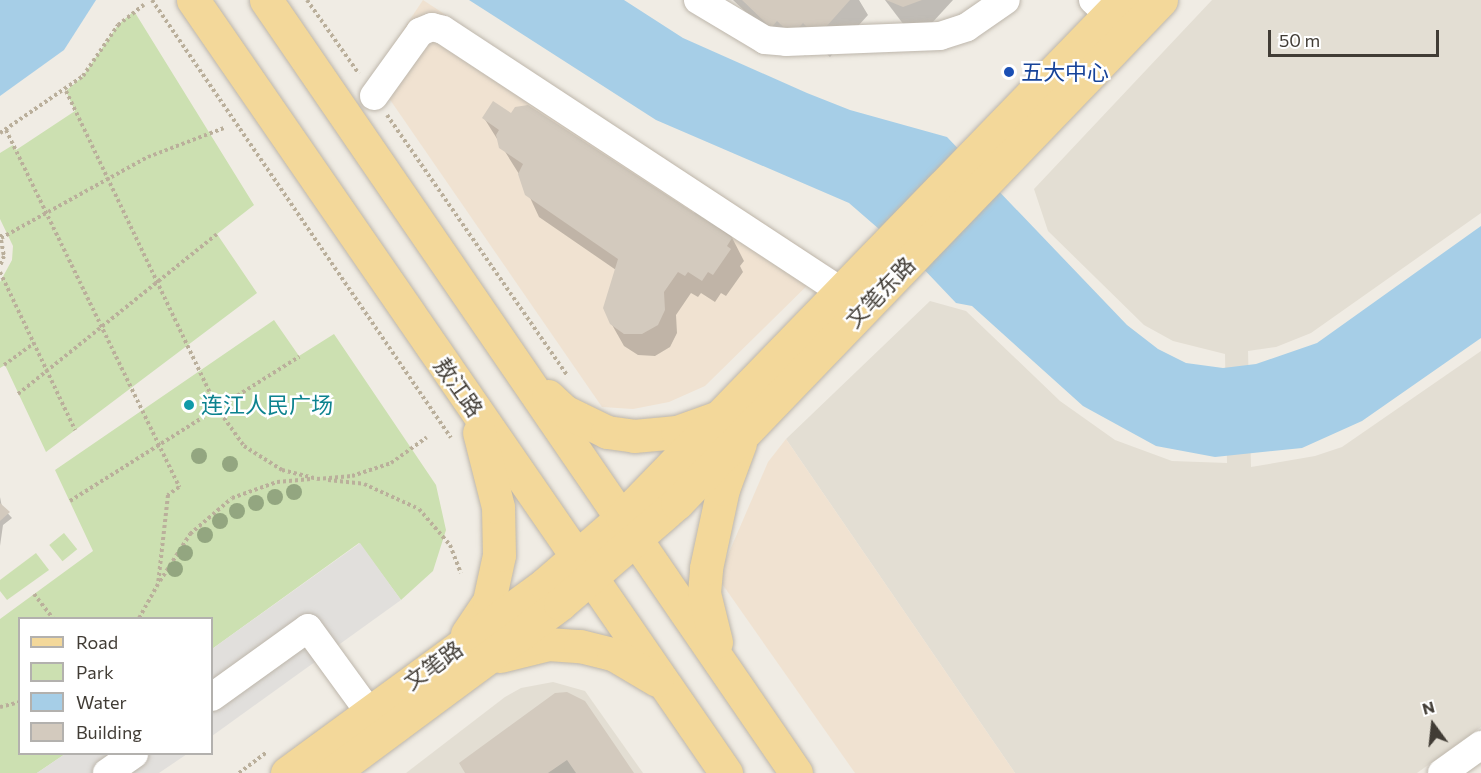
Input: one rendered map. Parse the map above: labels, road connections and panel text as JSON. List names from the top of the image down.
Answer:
{
  "streets": {
    "main road": ["文笔东路", "敖江路", "文笔路"]
  },
  "crossings": [
    ["文笔东路", "敖江路"],
    ["文笔东路", "文笔路"],
    ["敖江路", "文笔路"]
  ],
  "places": ["五大中心", "连江人民广场"],
  "legend": [
    "Road",
    "Park",
    "Water",
    "Building"
  ],
  "scale_bar": "50 m",
  "north": "top"
}
